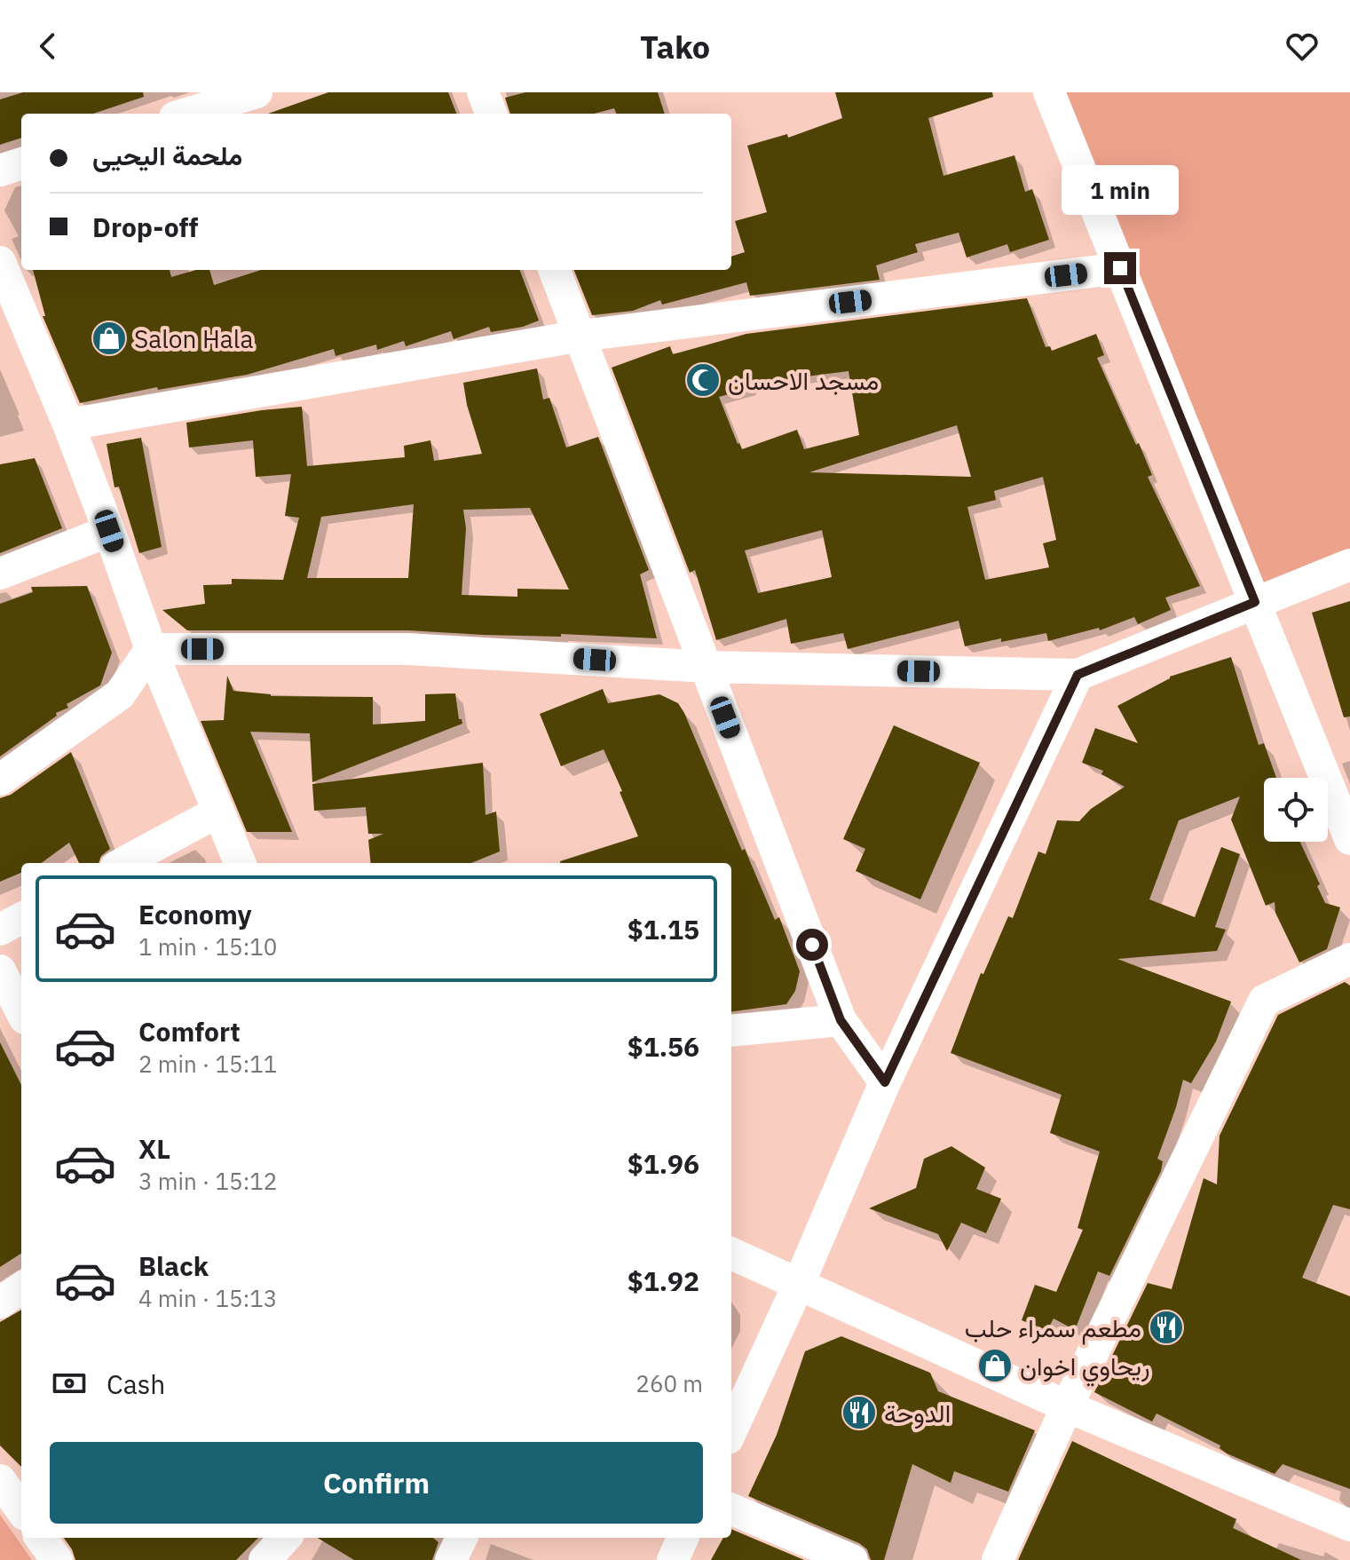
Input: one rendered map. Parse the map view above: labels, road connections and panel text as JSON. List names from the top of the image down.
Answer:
{
  "places": {
    "shop": ["Salon Hala", "ريحاوي اخوان"],
    "mosque": ["مسجد الاحسان"],
    "restaurant": ["مطعم سمراء حلب", "الدوحة"]
  },
  "page": {
    "header": "Tako",
    "banner": ["ملحمة اليحيى", "Drop-off"],
    "bubble": "1 min",
    "list": [
      {
        "name": "Economy",
        "note": "1 min · 15:10",
        "value": "$1.15"
      },
      {
        "name": "Comfort",
        "note": "2 min · 15:11",
        "value": "$1.56"
      },
      {
        "name": "XL",
        "note": "3 min · 15:12",
        "value": "$1.96"
      },
      {
        "name": "Black",
        "note": "4 min · 15:13",
        "value": "$1.92"
      }
    ],
    "pay": ["Cash", "260 m"],
    "buttons": "Confirm"
  }
}
